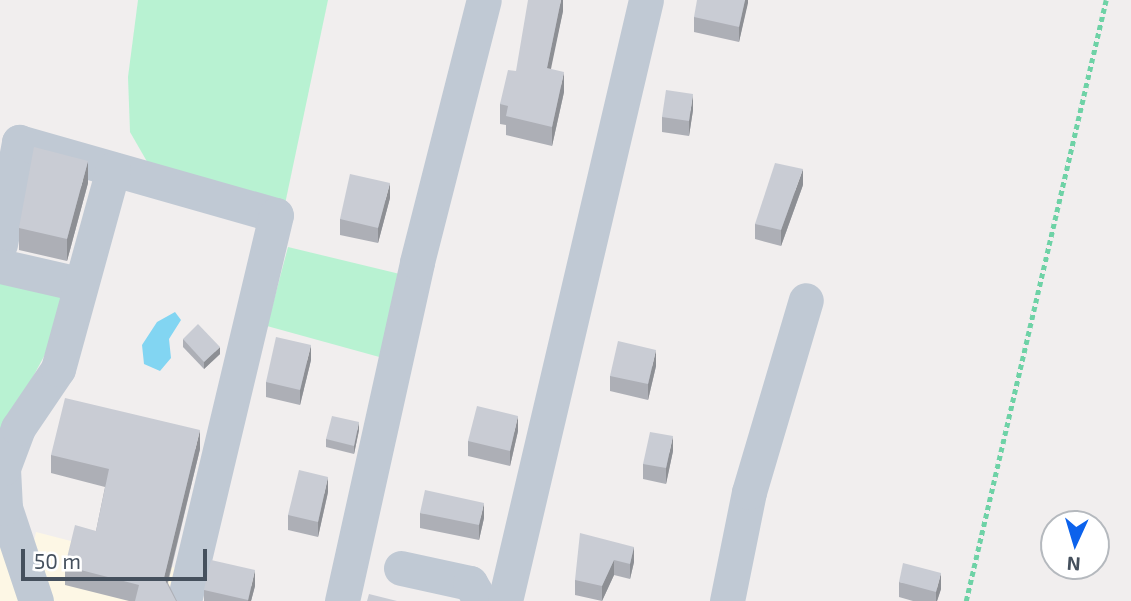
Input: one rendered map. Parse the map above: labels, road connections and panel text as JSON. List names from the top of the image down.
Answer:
{
  "scale_bar": "50 m",
  "north": "bottom"
}
